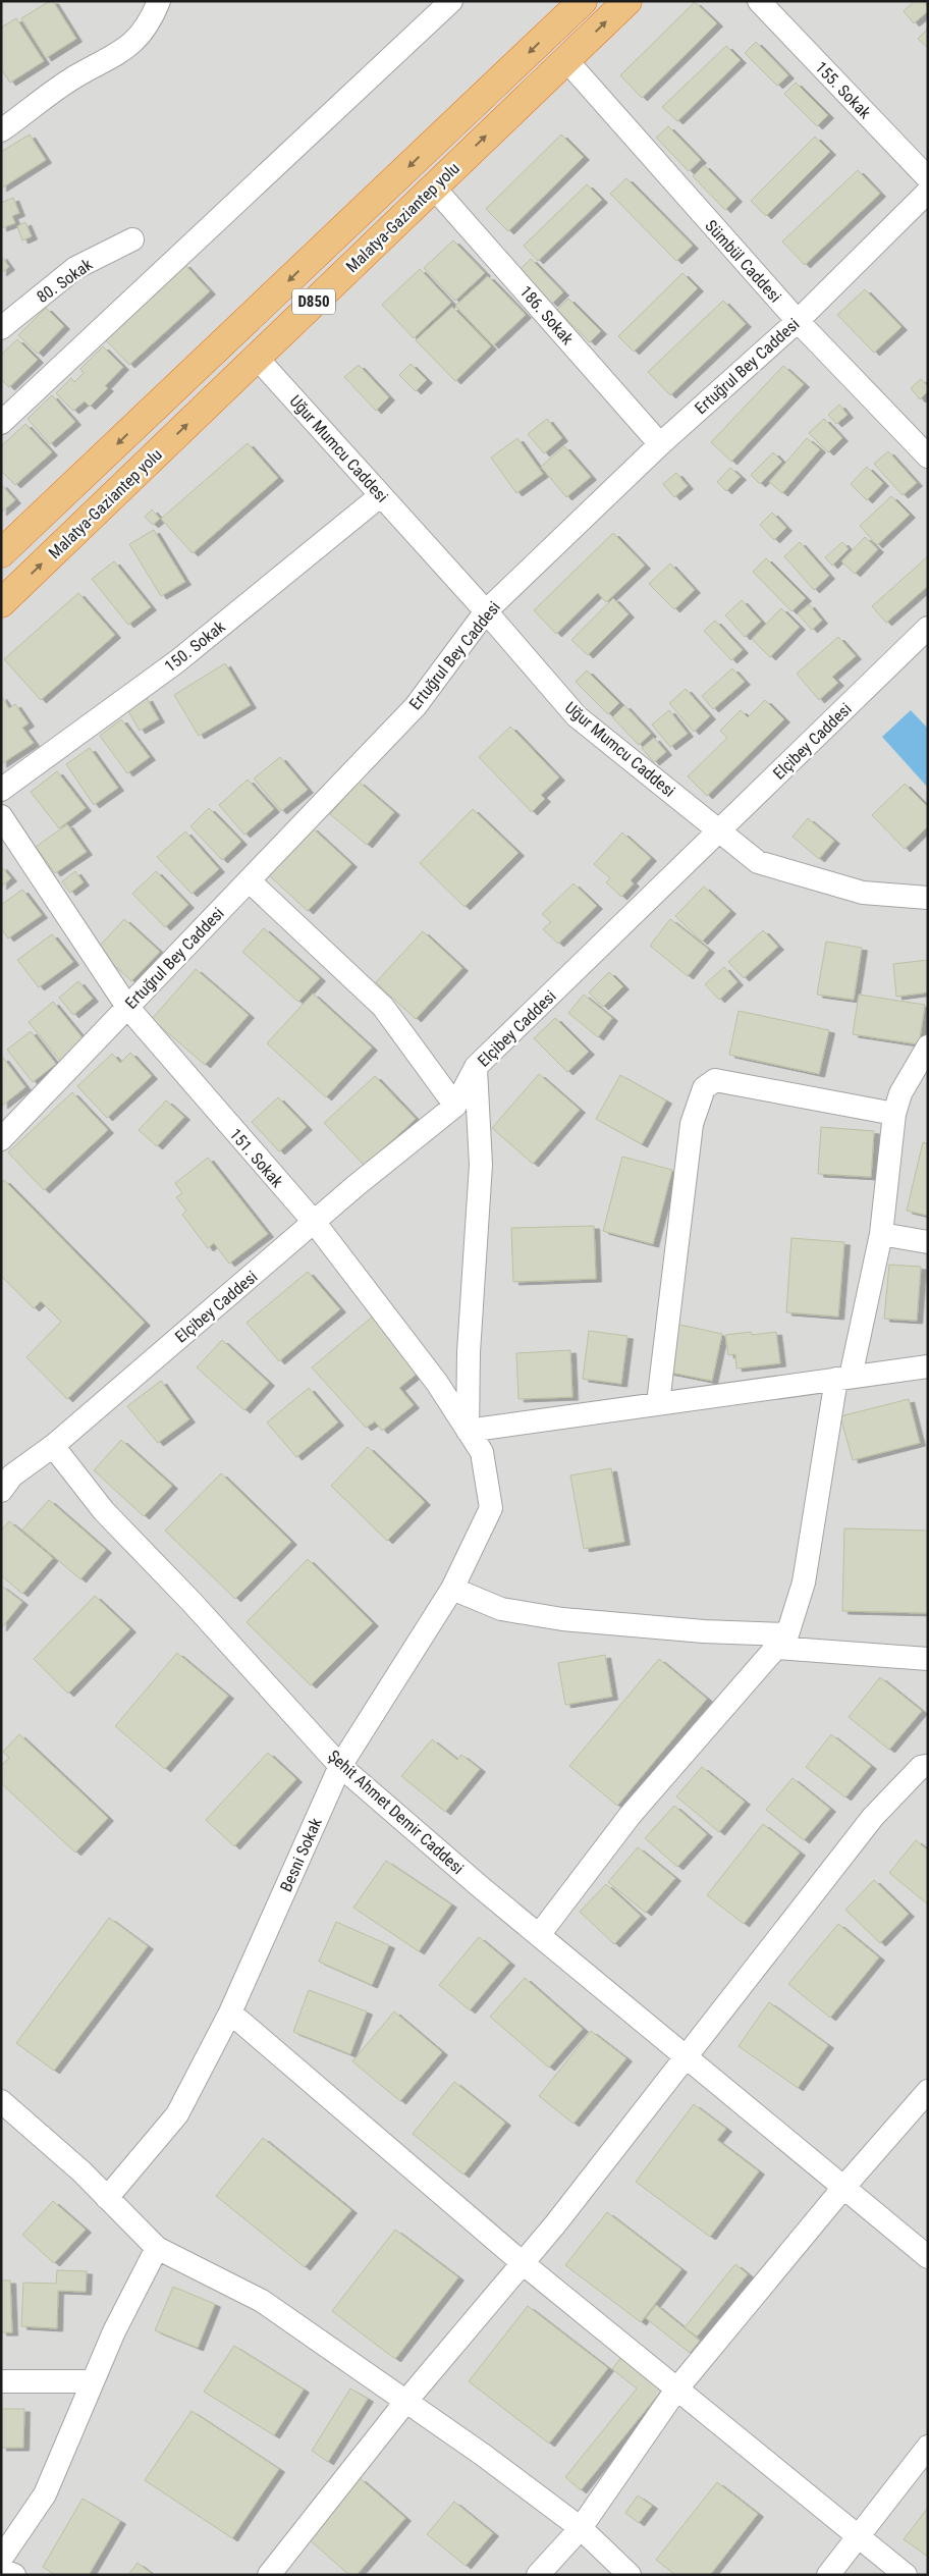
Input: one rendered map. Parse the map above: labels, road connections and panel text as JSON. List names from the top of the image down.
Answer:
{
  "streets": {
    "highway": ["Malatya-Gaziantep yolu", "D850"],
    "street": [
      "155. Sokak",
      "Sümbül Caddesi",
      "80. Sokak",
      "186. Sokak",
      "Ertuğrul Bey Caddesi",
      "Uğur Mumcu Caddesi",
      "150. Sokak",
      "Elçibey Caddesi",
      "151. Sokak",
      "Şehit Ahmet Demir Caddesi",
      "Besni Sokak"
    ]
  },
  "crossings": [
    ["Malatya-Gaziantep yolu", "Sümbül Caddesi"],
    ["Malatya-Gaziantep yolu", "186. Sokak"],
    ["Malatya-Gaziantep yolu", "Uğur Mumcu Caddesi"],
    ["Sümbül Caddesi", "Ertuğrul Bey Caddesi"],
    ["186. Sokak", "Ertuğrul Bey Caddesi"],
    ["Ertuğrul Bey Caddesi", "Uğur Mumcu Caddesi"],
    ["Ertuğrul Bey Caddesi", "151. Sokak"],
    ["Uğur Mumcu Caddesi", "150. Sokak"],
    ["Uğur Mumcu Caddesi", "Elçibey Caddesi"],
    ["Elçibey Caddesi", "151. Sokak"],
    ["Elçibey Caddesi", "Şehit Ahmet Demir Caddesi"],
    ["151. Sokak", "Besni Sokak"],
    ["Şehit Ahmet Demir Caddesi", "Besni Sokak"]
  ]
}
